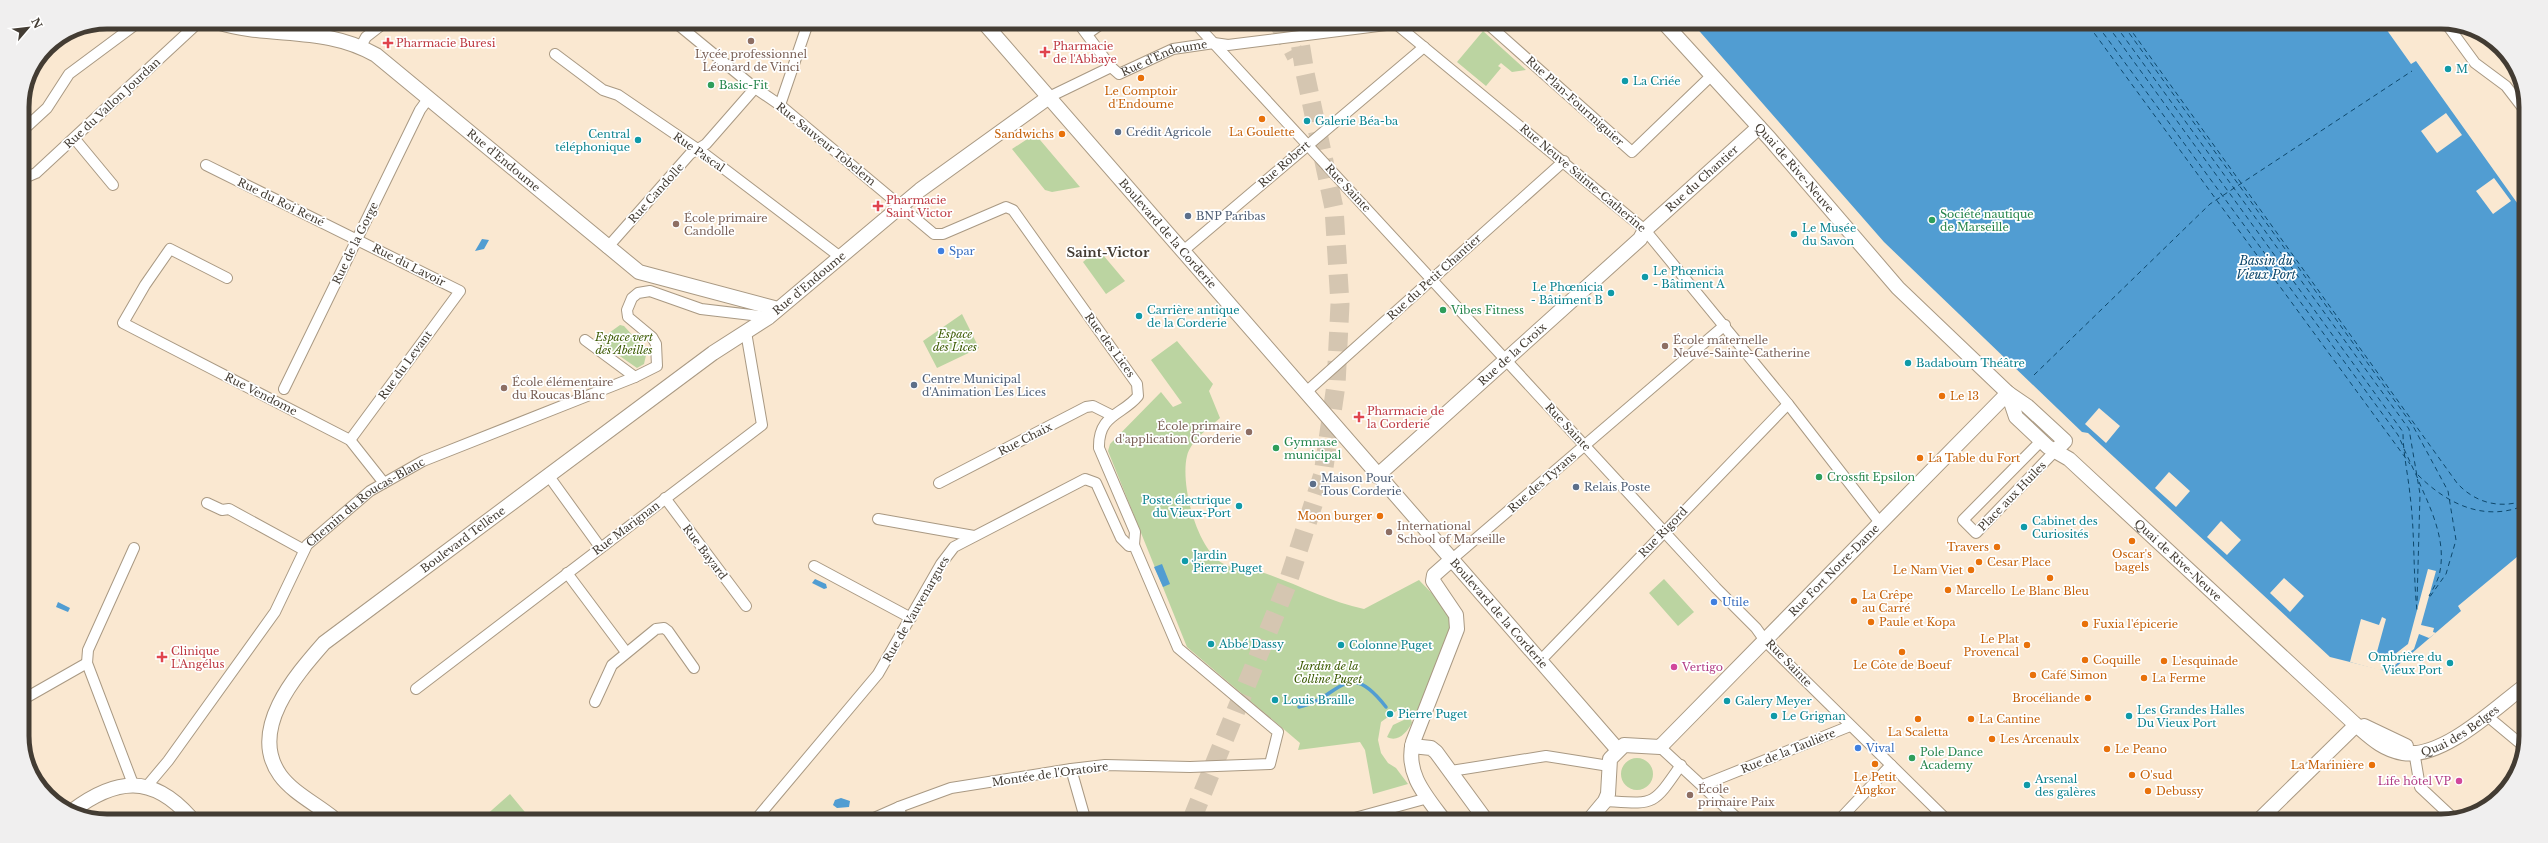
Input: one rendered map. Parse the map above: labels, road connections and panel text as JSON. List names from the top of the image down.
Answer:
{
  "streets": {
    "street": [
      "Rue d'Endoume",
      "Rue Plan-Fourmiguier",
      "Rue du Vallon Jourdan",
      "Rue Sauveur Tobelem",
      "Rue Pascal",
      "Rue Robert",
      "Quai de Rive-Neuve",
      "Rue Neuve Sainte-Catherine",
      "Rue du Chantier",
      "Rue Sainte",
      "Rue Candolle",
      "Rue du Roi René",
      "Boulevard de la Corderie",
      "Rue de la Gorge",
      "Rue du Lavoir",
      "Rue du Petit Chantier",
      "Rue des Lices",
      "Rue de la Croix",
      "Rue du Levant",
      "Rue Vendome",
      "Rue Chaix",
      "Rue des Tyrans",
      "Place aux Huiles",
      "Chemin du Roucas-Blanc",
      "Rue Marignan",
      "Rue Rigord",
      "Boulevard Tellène",
      "Rue Bayard",
      "Rue Fort Notre-Dame",
      "Rue de Vauvenargues",
      "Quai des Belges",
      "Rue de la Taulière",
      "Montée de l'Oratoire"
    ]
  },
  "crossings": [
    ["Rue d'Endoume", "Rue Sauveur Tobelem"],
    ["Rue d'Endoume", "Rue Pascal"],
    ["Rue d'Endoume", "Rue Sainte"],
    ["Rue d'Endoume", "Rue Candolle"],
    ["Rue d'Endoume", "Boulevard de la Corderie"],
    ["Rue d'Endoume", "Rue de la Gorge"],
    ["Rue d'Endoume", "Chemin du Roucas-Blanc"],
    ["Rue d'Endoume", "Boulevard Tellène"],
    ["Rue Plan-Fourmiguier", "Quai de Rive-Neuve"],
    ["Rue Sauveur Tobelem", "Rue Candolle"],
    ["Rue Sauveur Tobelem", "Rue des Lices"],
    ["Rue Pascal", "Rue Candolle"],
    ["Rue Robert", "Rue Neuve Sainte-Catherine"],
    ["Rue Robert", "Rue Sainte"],
    ["Rue Robert", "Boulevard de la Corderie"],
    ["Quai de Rive-Neuve", "Rue du Chantier"],
    ["Quai de Rive-Neuve", "Place aux Huiles"],
    ["Quai de Rive-Neuve", "Rue Fort Notre-Dame"],
    ["Quai de Rive-Neuve", "Quai des Belges"],
    ["Rue Neuve Sainte-Catherine", "Rue du Chantier"],
    ["Rue Neuve Sainte-Catherine", "Rue du Petit Chantier"],
    ["Rue Neuve Sainte-Catherine", "Rue de la Croix"],
    ["Rue Neuve Sainte-Catherine", "Rue des Tyrans"],
    ["Rue Neuve Sainte-Catherine", "Rue Rigord"],
    ["Rue Neuve Sainte-Catherine", "Rue Fort Notre-Dame"],
    ["Rue du Chantier", "Rue de la Croix"],
    ["Rue Sainte", "Rue du Petit Chantier"],
    ["Rue Sainte", "Rue de la Croix"],
    ["Rue Sainte", "Rue des Tyrans"],
    ["Rue Sainte", "Rue Rigord"],
    ["Rue Sainte", "Rue Fort Notre-Dame"],
    ["Rue Sainte", "Rue de la Taulière"],
    ["Rue du Roi René", "Rue de la Gorge"],
    ["Rue du Roi René", "Rue du Lavoir"],
    ["Boulevard de la Corderie", "Rue du Petit Chantier"],
    ["Boulevard de la Corderie", "Rue de la Croix"],
    ["Boulevard de la Corderie", "Rue des Tyrans"],
    ["Boulevard de la Corderie", "Rue Rigord"],
    ["Rue de la Gorge", "Rue du Lavoir"],
    ["Rue du Lavoir", "Rue du Levant"],
    ["Rue des Lices", "Rue Chaix"],
    ["Rue des Lices", "Rue de Vauvenargues"],
    ["Rue des Lices", "Montée de l'Oratoire"],
    ["Rue du Levant", "Rue Vendome"],
    ["Rue Vendome", "Chemin du Roucas-Blanc"],
    ["Chemin du Roucas-Blanc", "Boulevard Tellène"],
    ["Rue Marignan", "Boulevard Tellène"],
    ["Rue Marignan", "Rue Bayard"],
    ["Rue de Vauvenargues", "Montée de l'Oratoire"]
  ],
  "districts": ["Saint-Victor"],
  "water": ["Bassin du Vieux Port"],
  "parks": ["Espace des Lices", "Espace vert des Abeilles", "Jardin de la Colline Puget"],
  "places": {
    "other": [
      "Lycée professionnel Léonard de Vinci",
      "M",
      "Le Comptoir d'Endoume",
      "La Criée",
      "Basic-Fit",
      "La Goulette",
      "Galerie Béa-ba",
      "Crédit Agricole",
      "Sandwichs",
      "Central téléphonique",
      "BNP Paribas",
      "Société nautique de Marseille",
      "École primaire Candolle",
      "Le Musée du Savon",
      "Spar",
      "Le Phœnicia - Bâtiment A",
      "Le Phœnicia - Bâtiment B",
      "Vibes Fitness",
      "Carrière antique de la Corderie",
      "École maternelle Neuve-Sainte-Catherine",
      "Badaboum Théâtre",
      "Centre Municipal d'Animation Les Lices",
      "École élémentaire du Roucas Blanc",
      "Le 13",
      "École primaire d'application Corderie",
      "Gymnase municipal",
      "La Table du Fort",
      "Crossfit Epsilon",
      "Maison Pour Tous Corderie",
      "Relais Poste",
      "Poste électrique du Vieux-Port",
      "Moon burger",
      "Cabinet des Curiosités",
      "International School of Marseille",
      "Oscar's bagels",
      "Travers",
      "Jardin Pierre Puget",
      "Cesar Place",
      "Le Nam Viet",
      "Le Blanc Bleu",
      "Marcello",
      "La Crêpe au Carré",
      "Utile",
      "Paule et Kopa",
      "Fuxia l'épicerie",
      "Abbé Dassy",
      "Colonne Puget",
      "Le Plat Provencal",
      "Le Côte de Boeuf",
      "Coquille",
      "L'esquinade",
      "Ombrière du Vieux Port",
      "Vertigo",
      "Café Simon",
      "La Ferme",
      "Brocéliande",
      "Louis Braille",
      "Galery Meyer",
      "Pierre Puget",
      "Le Grignan",
      "Les Grandes Halles Du Vieux Port",
      "La Scaletta",
      "La Cantine",
      "Les Arcenaulx",
      "Vival",
      "Le Peano",
      "Pole Dance Academy",
      "Le Petit Angkor",
      "La Marinière",
      "O'sud",
      "Life hôtel VP",
      "Arsenal des galères",
      "Debussy",
      "École primaire Paix"
    ],
    "health": [
      "Pharmacie Buresi",
      "Pharmacie de l'Abbaye",
      "Pharmacie Saint Victor",
      "Pharmacie de la Corderie",
      "Clinique L'Angélus"
    ]
  },
  "north": "top right"
}
